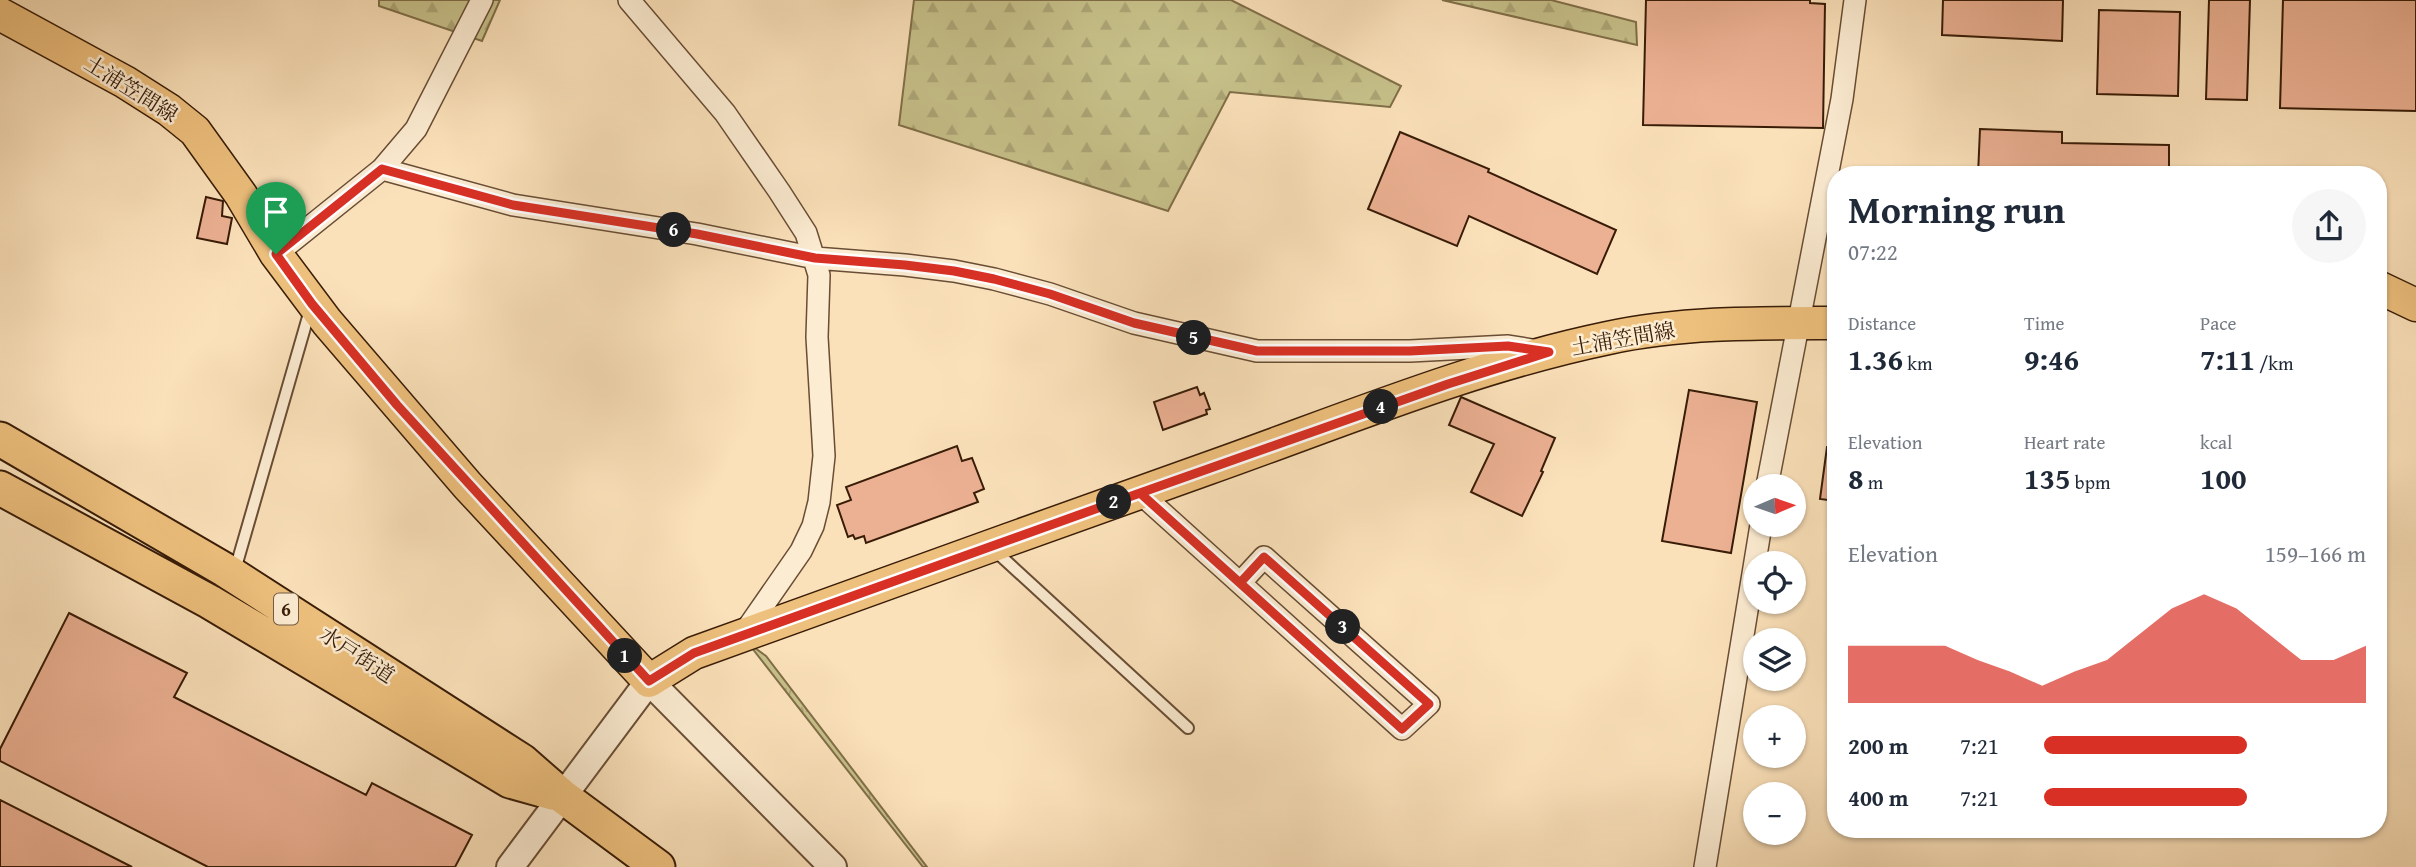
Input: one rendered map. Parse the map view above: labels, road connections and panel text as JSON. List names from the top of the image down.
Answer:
{
  "streets": {
    "highway": ["6", "水戸街道"],
    "main road": ["土浦笠間線"]
  },
  "north": "right",
  "page": {
    "heading": ["Morning run", "07:22"],
    "pins": [
      "6",
      "5",
      "4",
      "2",
      "3",
      "1"
    ],
    "stats": [
      ["Distance", "1.36 km"],
      ["Time", "9:46"],
      ["Pace", "7:11 /km"],
      ["Elevation", "8 m"],
      ["Heart rate", "135 bpm"],
      ["kcal", "100"]
    ],
    "map_buttons": ["+", "−"],
    "chart": ["Elevation", "159–166 m"],
    "list": [
      {
        "name": "200 m",
        "note": "7:21"
      },
      {
        "name": "400 m",
        "note": "7:21"
      }
    ]
  }
}
